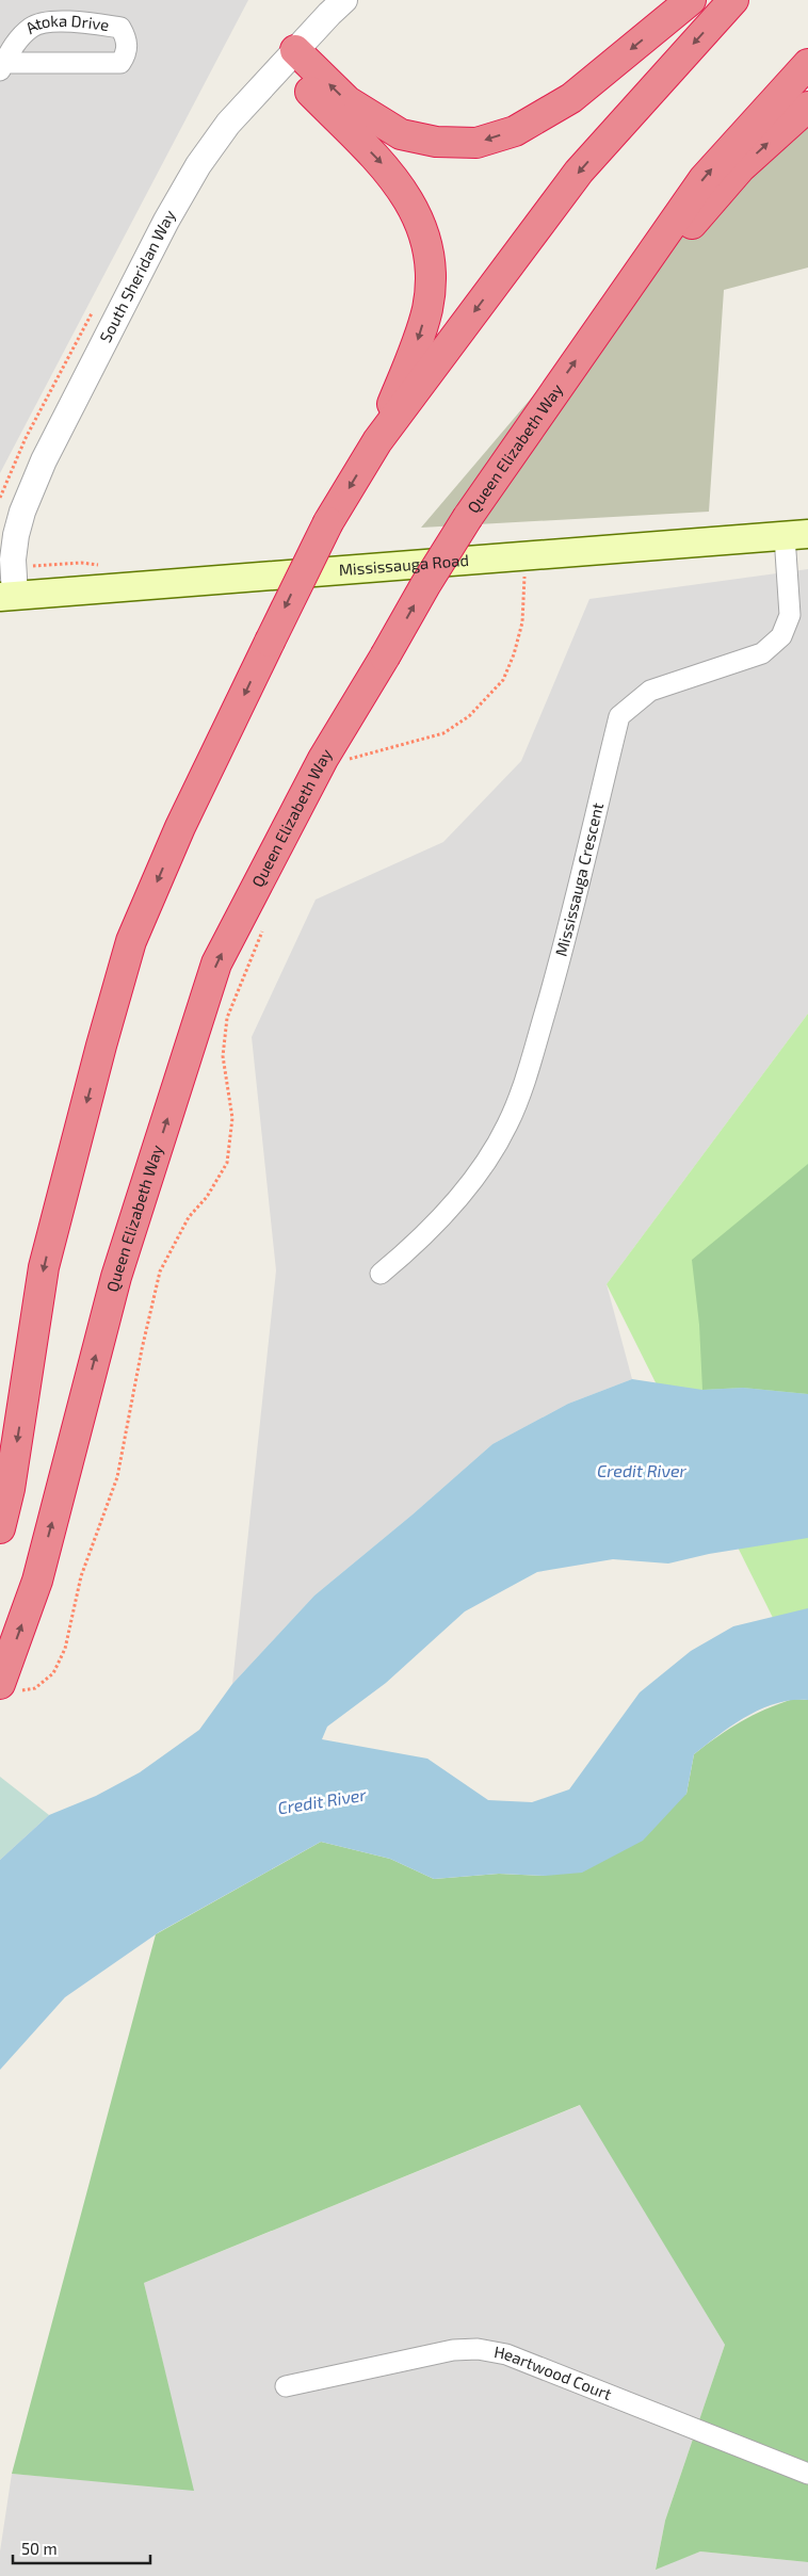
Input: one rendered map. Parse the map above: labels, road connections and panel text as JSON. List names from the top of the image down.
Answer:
{
  "streets": {
    "highway": ["Queen Elizabeth Way"],
    "main road": ["Mississauga Road"],
    "street": [
      "Atoka Drive",
      "South Sheridan Way",
      "Mississauga Crescent",
      "Heartwood Court"
    ]
  },
  "crossings": [
    ["South Sheridan Way", "Mississauga Road"],
    ["Mississauga Road", "Mississauga Crescent"]
  ],
  "water": ["Credit River"],
  "scale_bar": "50 m"
}
